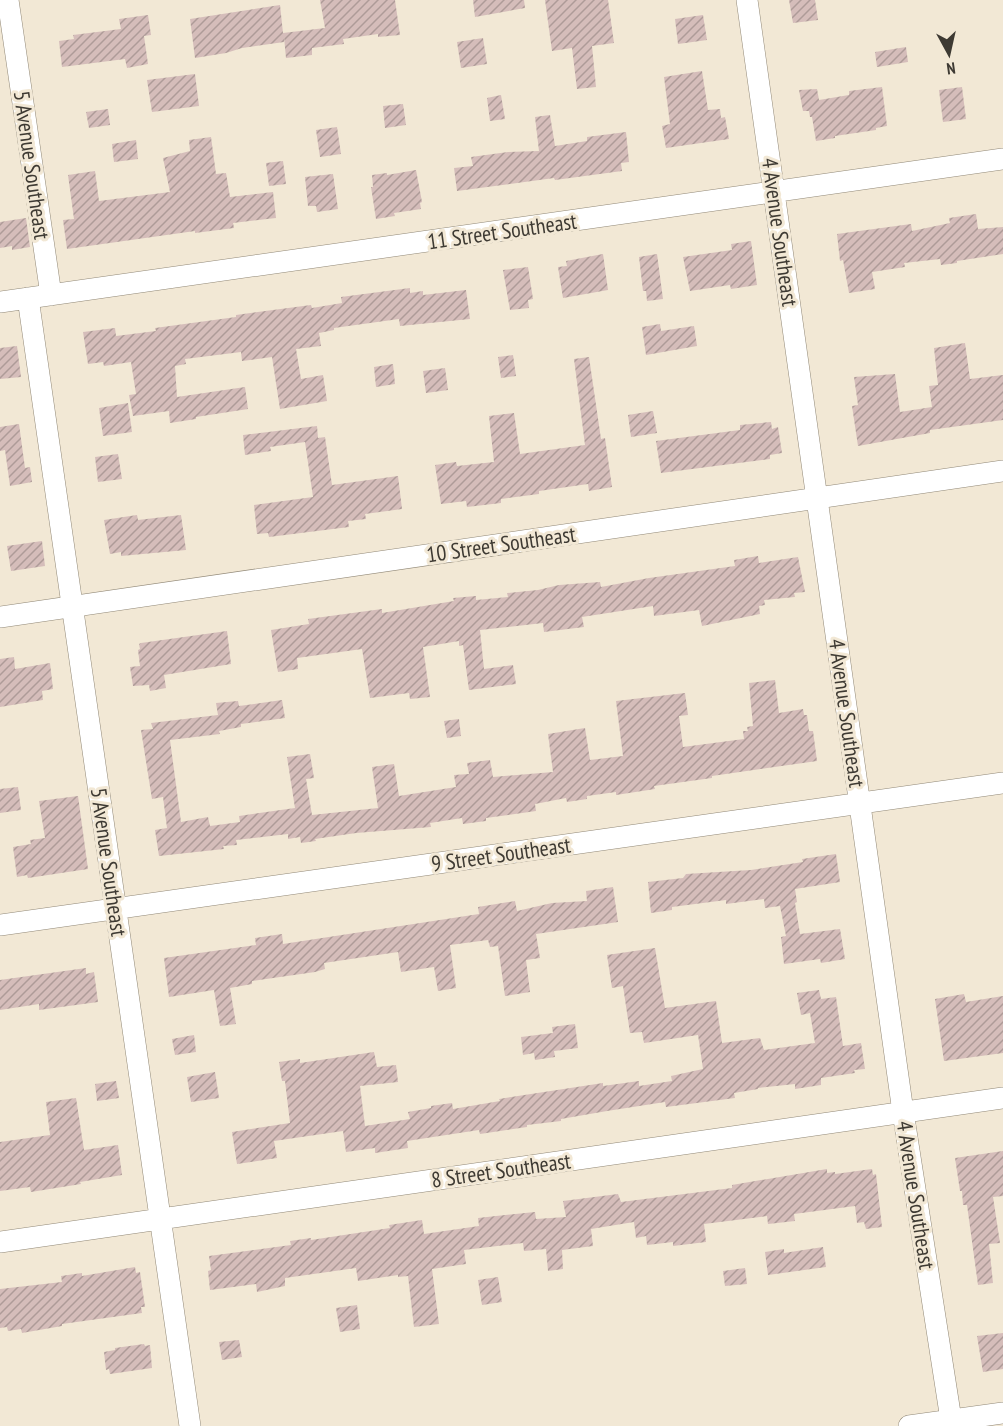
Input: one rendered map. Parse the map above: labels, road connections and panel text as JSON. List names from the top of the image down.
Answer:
{
  "streets": {
    "street": [
      "5 Avenue Southeast",
      "11 Street Southeast",
      "4 Avenue Southeast",
      "10 Street Southeast",
      "9 Street Southeast",
      "8 Street Southeast"
    ]
  },
  "crossings": [
    ["5 Avenue Southeast", "11 Street Southeast"],
    ["5 Avenue Southeast", "10 Street Southeast"],
    ["5 Avenue Southeast", "9 Street Southeast"],
    ["5 Avenue Southeast", "8 Street Southeast"],
    ["11 Street Southeast", "4 Avenue Southeast"],
    ["4 Avenue Southeast", "10 Street Southeast"],
    ["4 Avenue Southeast", "9 Street Southeast"],
    ["4 Avenue Southeast", "8 Street Southeast"]
  ],
  "north": "bottom"
}
